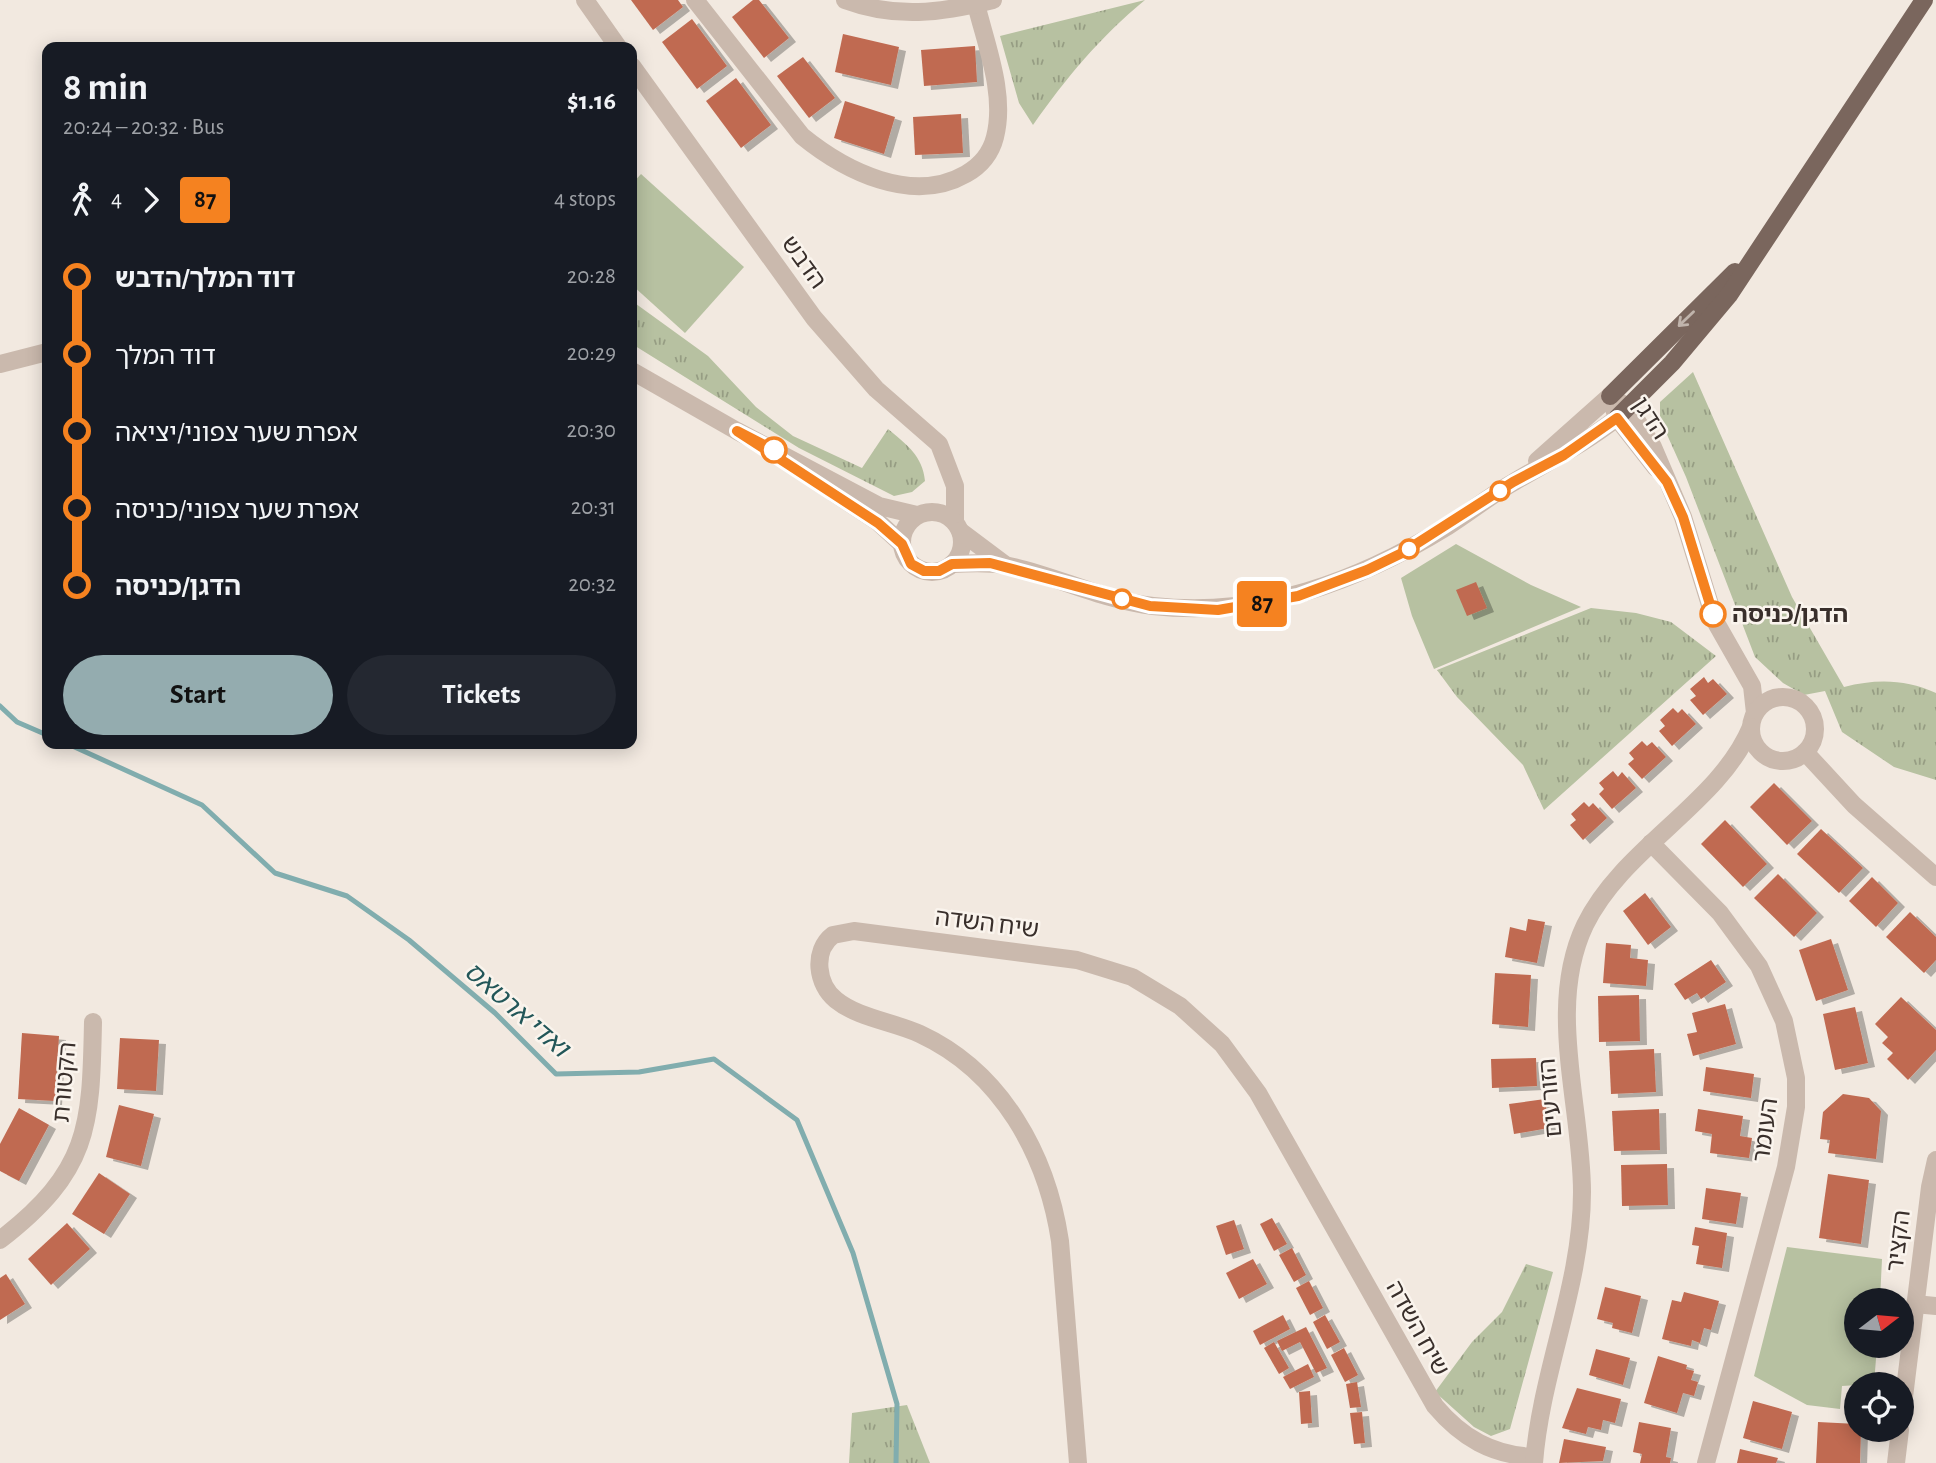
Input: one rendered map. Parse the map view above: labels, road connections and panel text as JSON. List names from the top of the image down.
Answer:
{
  "streets": {
    "street": [
      "הדבש",
      "הדגן",
      "שיח השדה",
      "הקטורת",
      "הזורעים",
      "העומר",
      "הקציר"
    ]
  },
  "crossings": [
    ["שיח השדה", "הזורעים"],
    ["הזורעים", "העומר"]
  ],
  "water": ["ואדי ארטאס"],
  "places": ["הדגן/כניסה"],
  "lines": ["bus line 87"],
  "north": "right",
  "page": {
    "on_map": "87",
    "heading": ["8 min", "20:24 – 20:32 · Bus", "$1.16"],
    "legs": ["4", "87", "4 stops"],
    "list": [
      {
        "name": "דוד המלך/הדבש",
        "value": "20:28"
      },
      {
        "name": "דוד המלך",
        "value": "20:29"
      },
      {
        "name": "אפרת שער צפוני/יציאה",
        "value": "20:30"
      },
      {
        "name": "אפרת שער צפוני/כניסה",
        "value": "20:31"
      },
      {
        "name": "הדגן/כניסה",
        "value": "20:32"
      }
    ],
    "buttons": ["Start", "Tickets"]
  }
}
